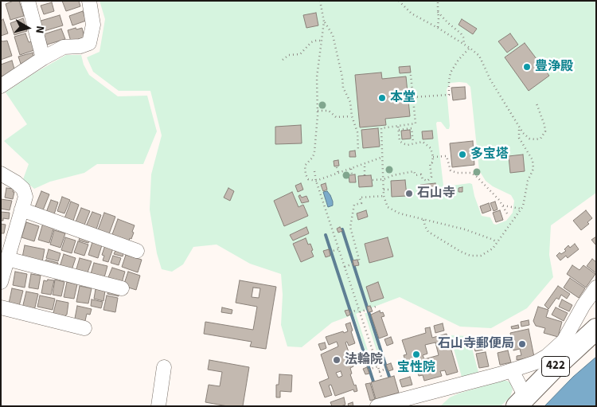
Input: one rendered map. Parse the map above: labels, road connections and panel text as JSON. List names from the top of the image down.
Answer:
{
  "streets": {
    "highway": ["422"]
  },
  "places": [
    "豊浄殿",
    "本堂",
    "多宝塔",
    "石山寺",
    "石山寺郵便局",
    "宝性院",
    "法輪院"
  ],
  "north": "right"
}
